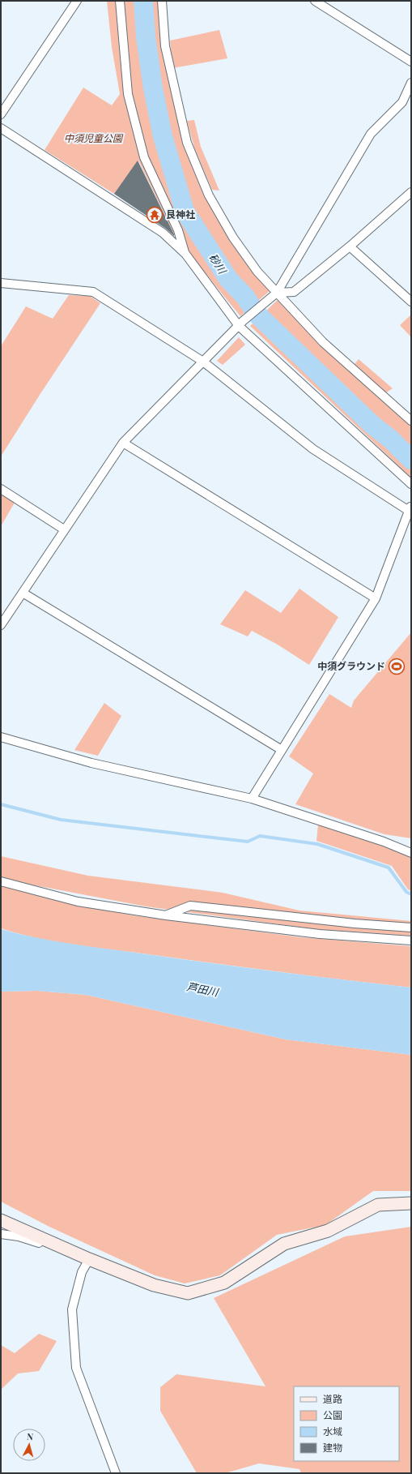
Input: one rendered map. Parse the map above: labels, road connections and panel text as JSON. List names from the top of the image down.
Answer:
{
  "water": ["砂川", "芦田川"],
  "parks": ["中須児童公園"],
  "places": {
    "temple": ["艮神社"],
    "sports": ["中須グラウンド"]
  },
  "legend": [
    "道路",
    "公園",
    "水域",
    "建物"
  ],
  "north": "top"
}
